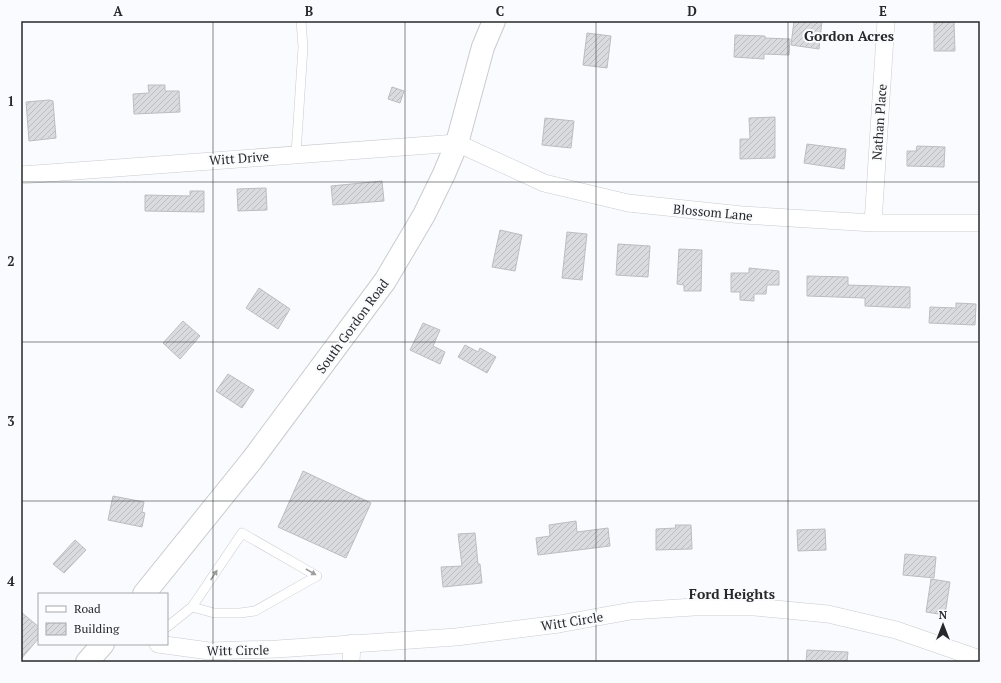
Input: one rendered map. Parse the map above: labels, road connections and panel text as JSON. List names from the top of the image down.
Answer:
{
  "streets": {
    "street": [
      "Nathan Place",
      "Witt Drive",
      "Blossom Lane",
      "South Gordon Road",
      "Witt Circle"
    ]
  },
  "crossings": [
    ["Nathan Place", "Blossom Lane"],
    ["Witt Drive", "Blossom Lane"],
    ["Witt Drive", "South Gordon Road"],
    ["Blossom Lane", "South Gordon Road"]
  ],
  "districts": ["Gordon Acres", "Ford Heights"],
  "legend": ["Road", "Building"],
  "north": "top",
  "grid": {
    "columns": [
      "A",
      "B",
      "C",
      "D",
      "E"
    ],
    "rows": [
      "1",
      "2",
      "3",
      "4"
    ]
  }
}
